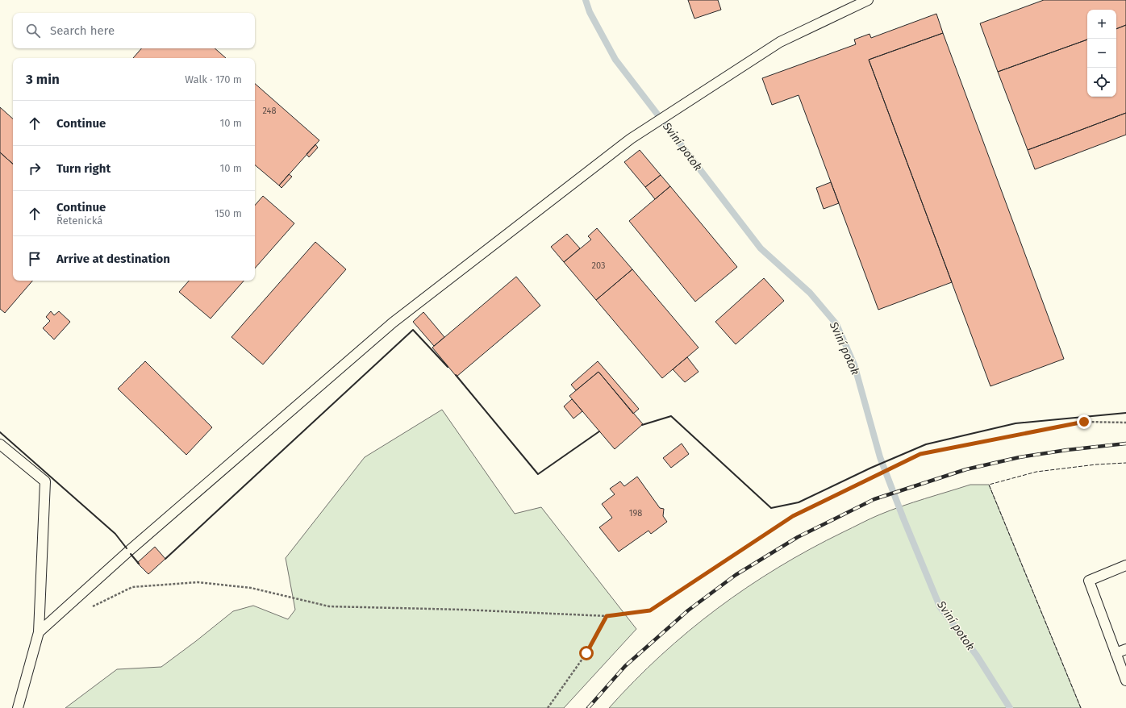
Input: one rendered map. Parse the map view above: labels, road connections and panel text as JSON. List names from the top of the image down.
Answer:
{
  "water": ["Sviní potok"],
  "house_numbers": ["248", "203", "198"],
  "page": {
    "map_buttons": ["+", "−"],
    "search": "Search here",
    "heading": ["3 min", "Walk · 170 m"],
    "list": [
      ["Continue", "10 m"],
      ["Turn right", "10 m"],
      ["Continue", "Řetenická", "150 m"],
      "Arrive at destination"
    ]
  }
}
